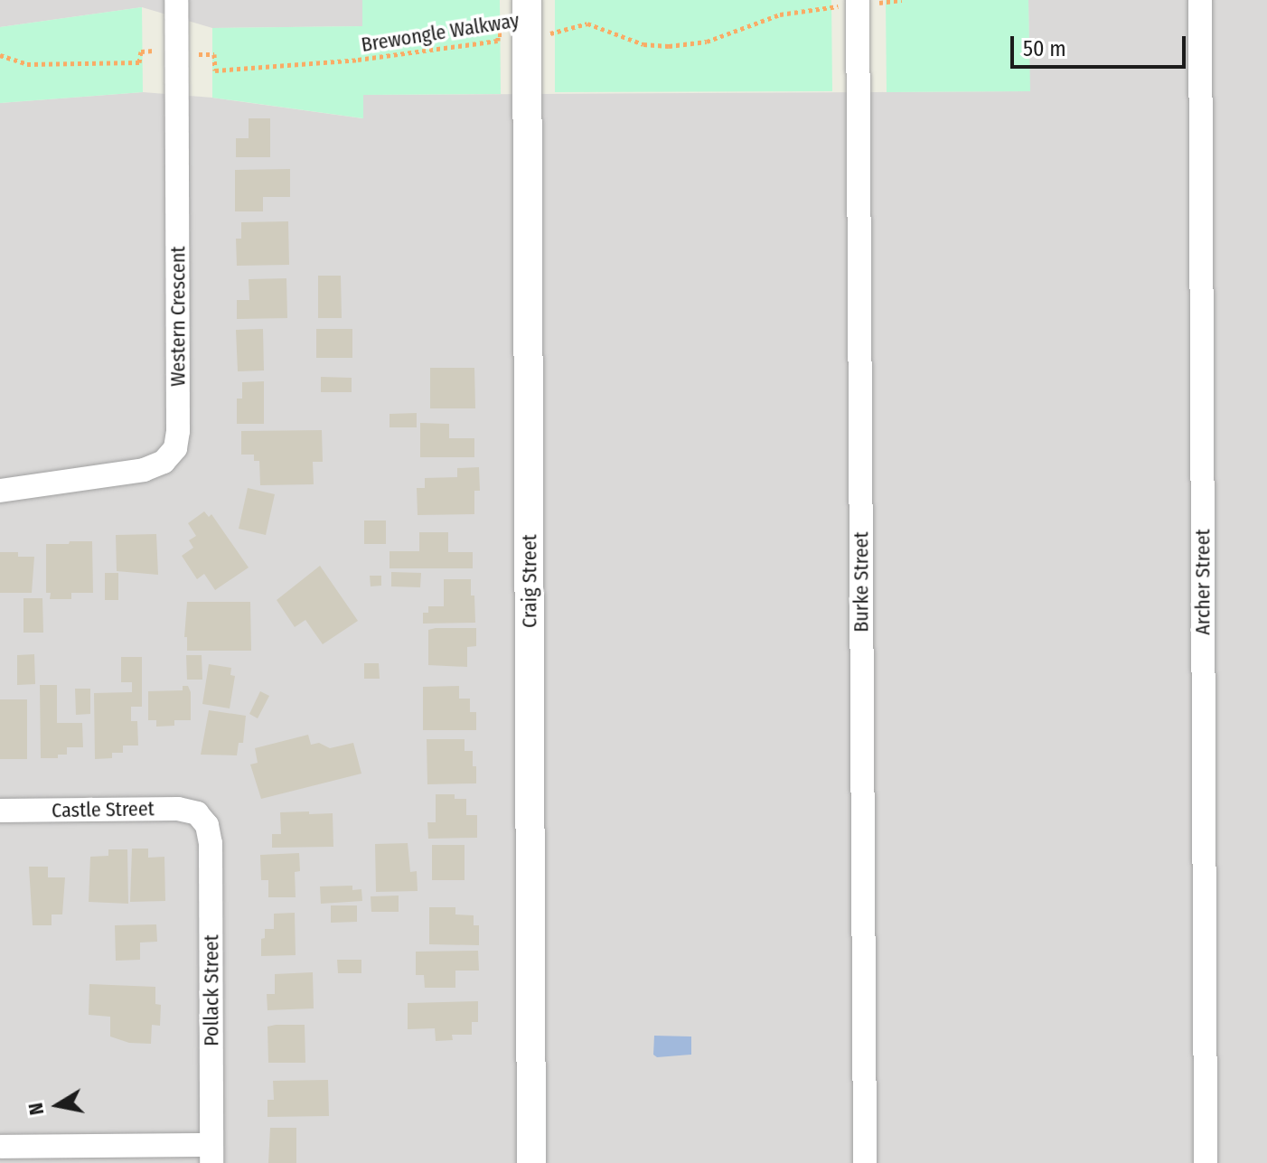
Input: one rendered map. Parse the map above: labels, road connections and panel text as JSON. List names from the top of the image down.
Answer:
{
  "streets": {
    "street": [
      "Western Crescent",
      "Craig Street",
      "Burke Street",
      "Archer Street",
      "Castle Street",
      "Pollack Street"
    ],
    "path": ["Brewongle Walkway"]
  },
  "crossings": [
    ["Brewongle Walkway", "Western Crescent"],
    ["Brewongle Walkway", "Craig Street"],
    ["Brewongle Walkway", "Burke Street"],
    ["Castle Street", "Pollack Street"]
  ],
  "scale_bar": "50 m",
  "north": "left"
}
